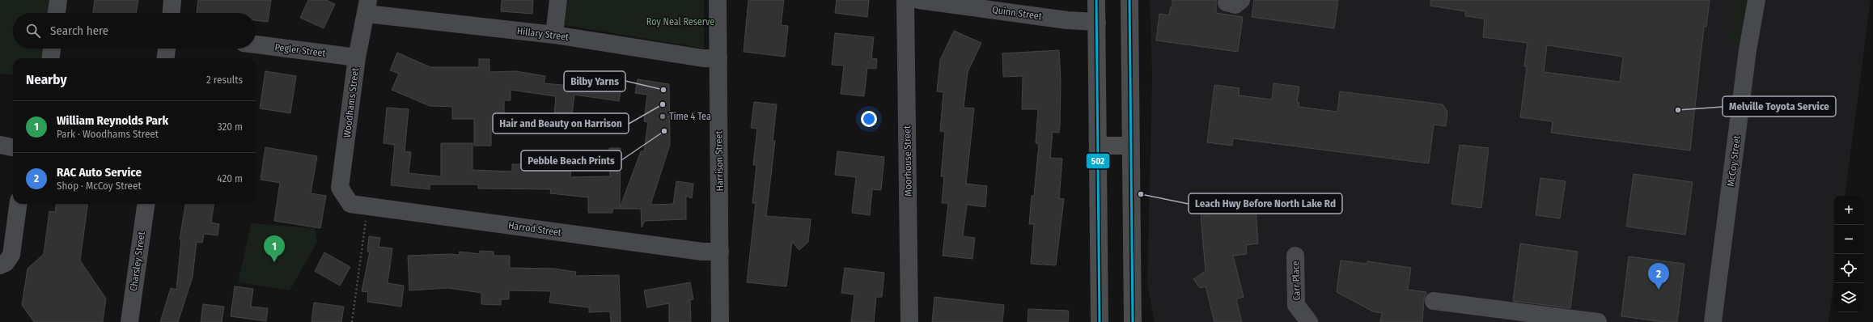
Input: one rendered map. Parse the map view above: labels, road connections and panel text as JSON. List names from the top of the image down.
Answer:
{
  "streets": {
    "street": [
      "Quinn Street",
      "Hillary Street",
      "Pegler Street",
      "Woodhams Street",
      "Harrison Street",
      "Moorhouse Street",
      "McCoy Street",
      "Harrod Street",
      "Charsley Street",
      "Carr Place"
    ]
  },
  "crossings": [
    ["Hillary Street", "Woodhams Street"],
    ["Hillary Street", "Harrison Street"],
    ["Pegler Street", "Woodhams Street"],
    ["Woodhams Street", "Harrod Street"],
    ["Harrison Street", "Harrod Street"]
  ],
  "parks": ["Roy Neal Reserve"],
  "places": [
    "Bilby Yarns",
    "Hair and Beauty on Harrison",
    "Melville Toyota Service",
    "Time 4 Tea",
    "Pebble Beach Prints",
    "Leach Hwy Before North Lake Rd"
  ],
  "lines": ["transit line 502"],
  "page": {
    "search": "Search here",
    "heading": ["Nearby", "2 results"],
    "list": [
      {
        "mark": "1",
        "name": "William Reynolds Park",
        "note": "Park · Woodhams Street",
        "value": "320 m"
      },
      {
        "mark": "2",
        "name": "RAC Auto Service",
        "note": "Shop · McCoy Street",
        "value": "420 m"
      }
    ],
    "map_buttons": ["+", "−"],
    "pins": ["1", "2"]
  }
}
